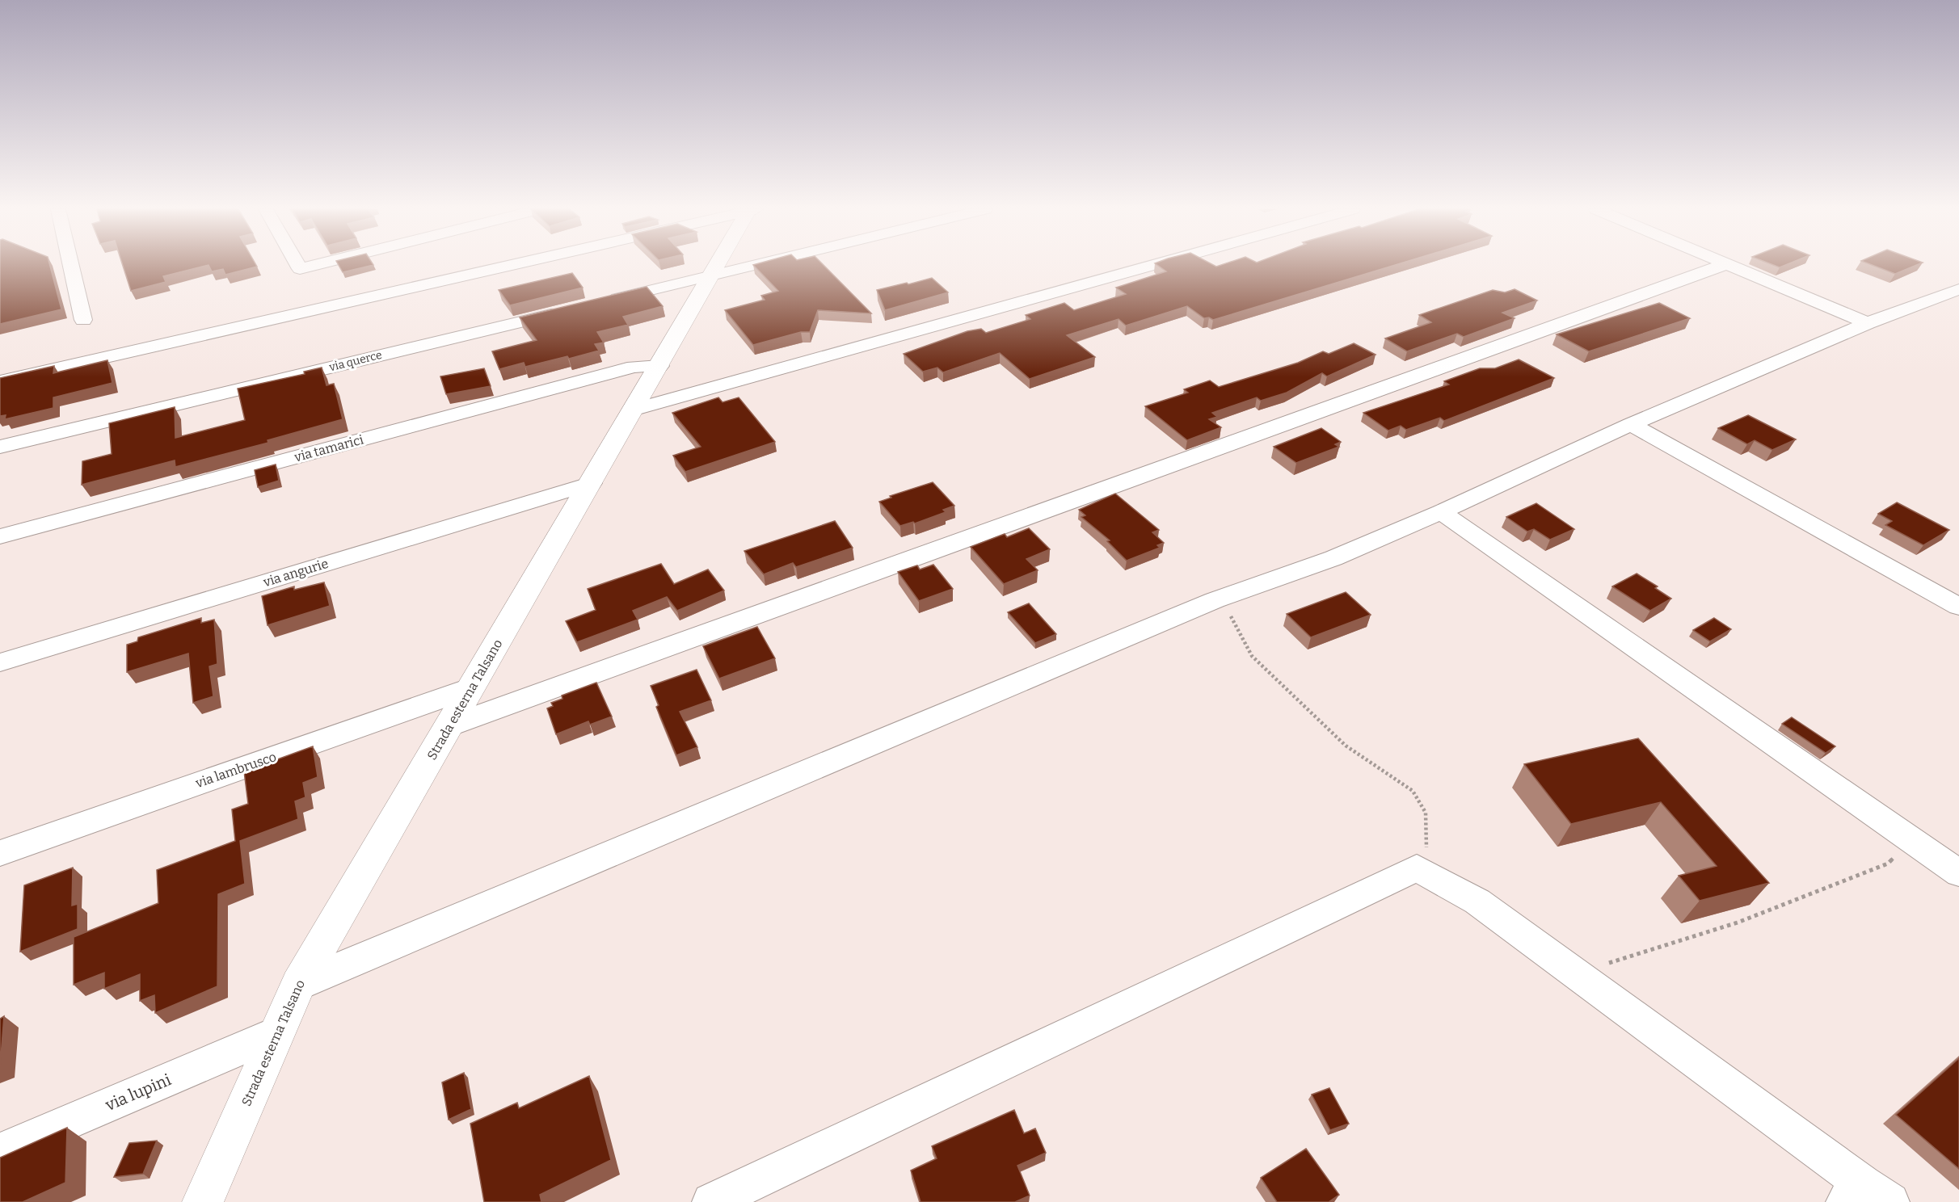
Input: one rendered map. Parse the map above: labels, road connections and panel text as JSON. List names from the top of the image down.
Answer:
{
  "streets": {
    "street": [
      "via querce",
      "via tamarici",
      "via angurie",
      "Strada esterna Talsano",
      "via lambrusco",
      "via lupini"
    ]
  },
  "crossings": [
    ["via tamarici", "Strada esterna Talsano"],
    ["via angurie", "Strada esterna Talsano"],
    ["Strada esterna Talsano", "via lambrusco"],
    ["Strada esterna Talsano", "via lupini"]
  ]
}
